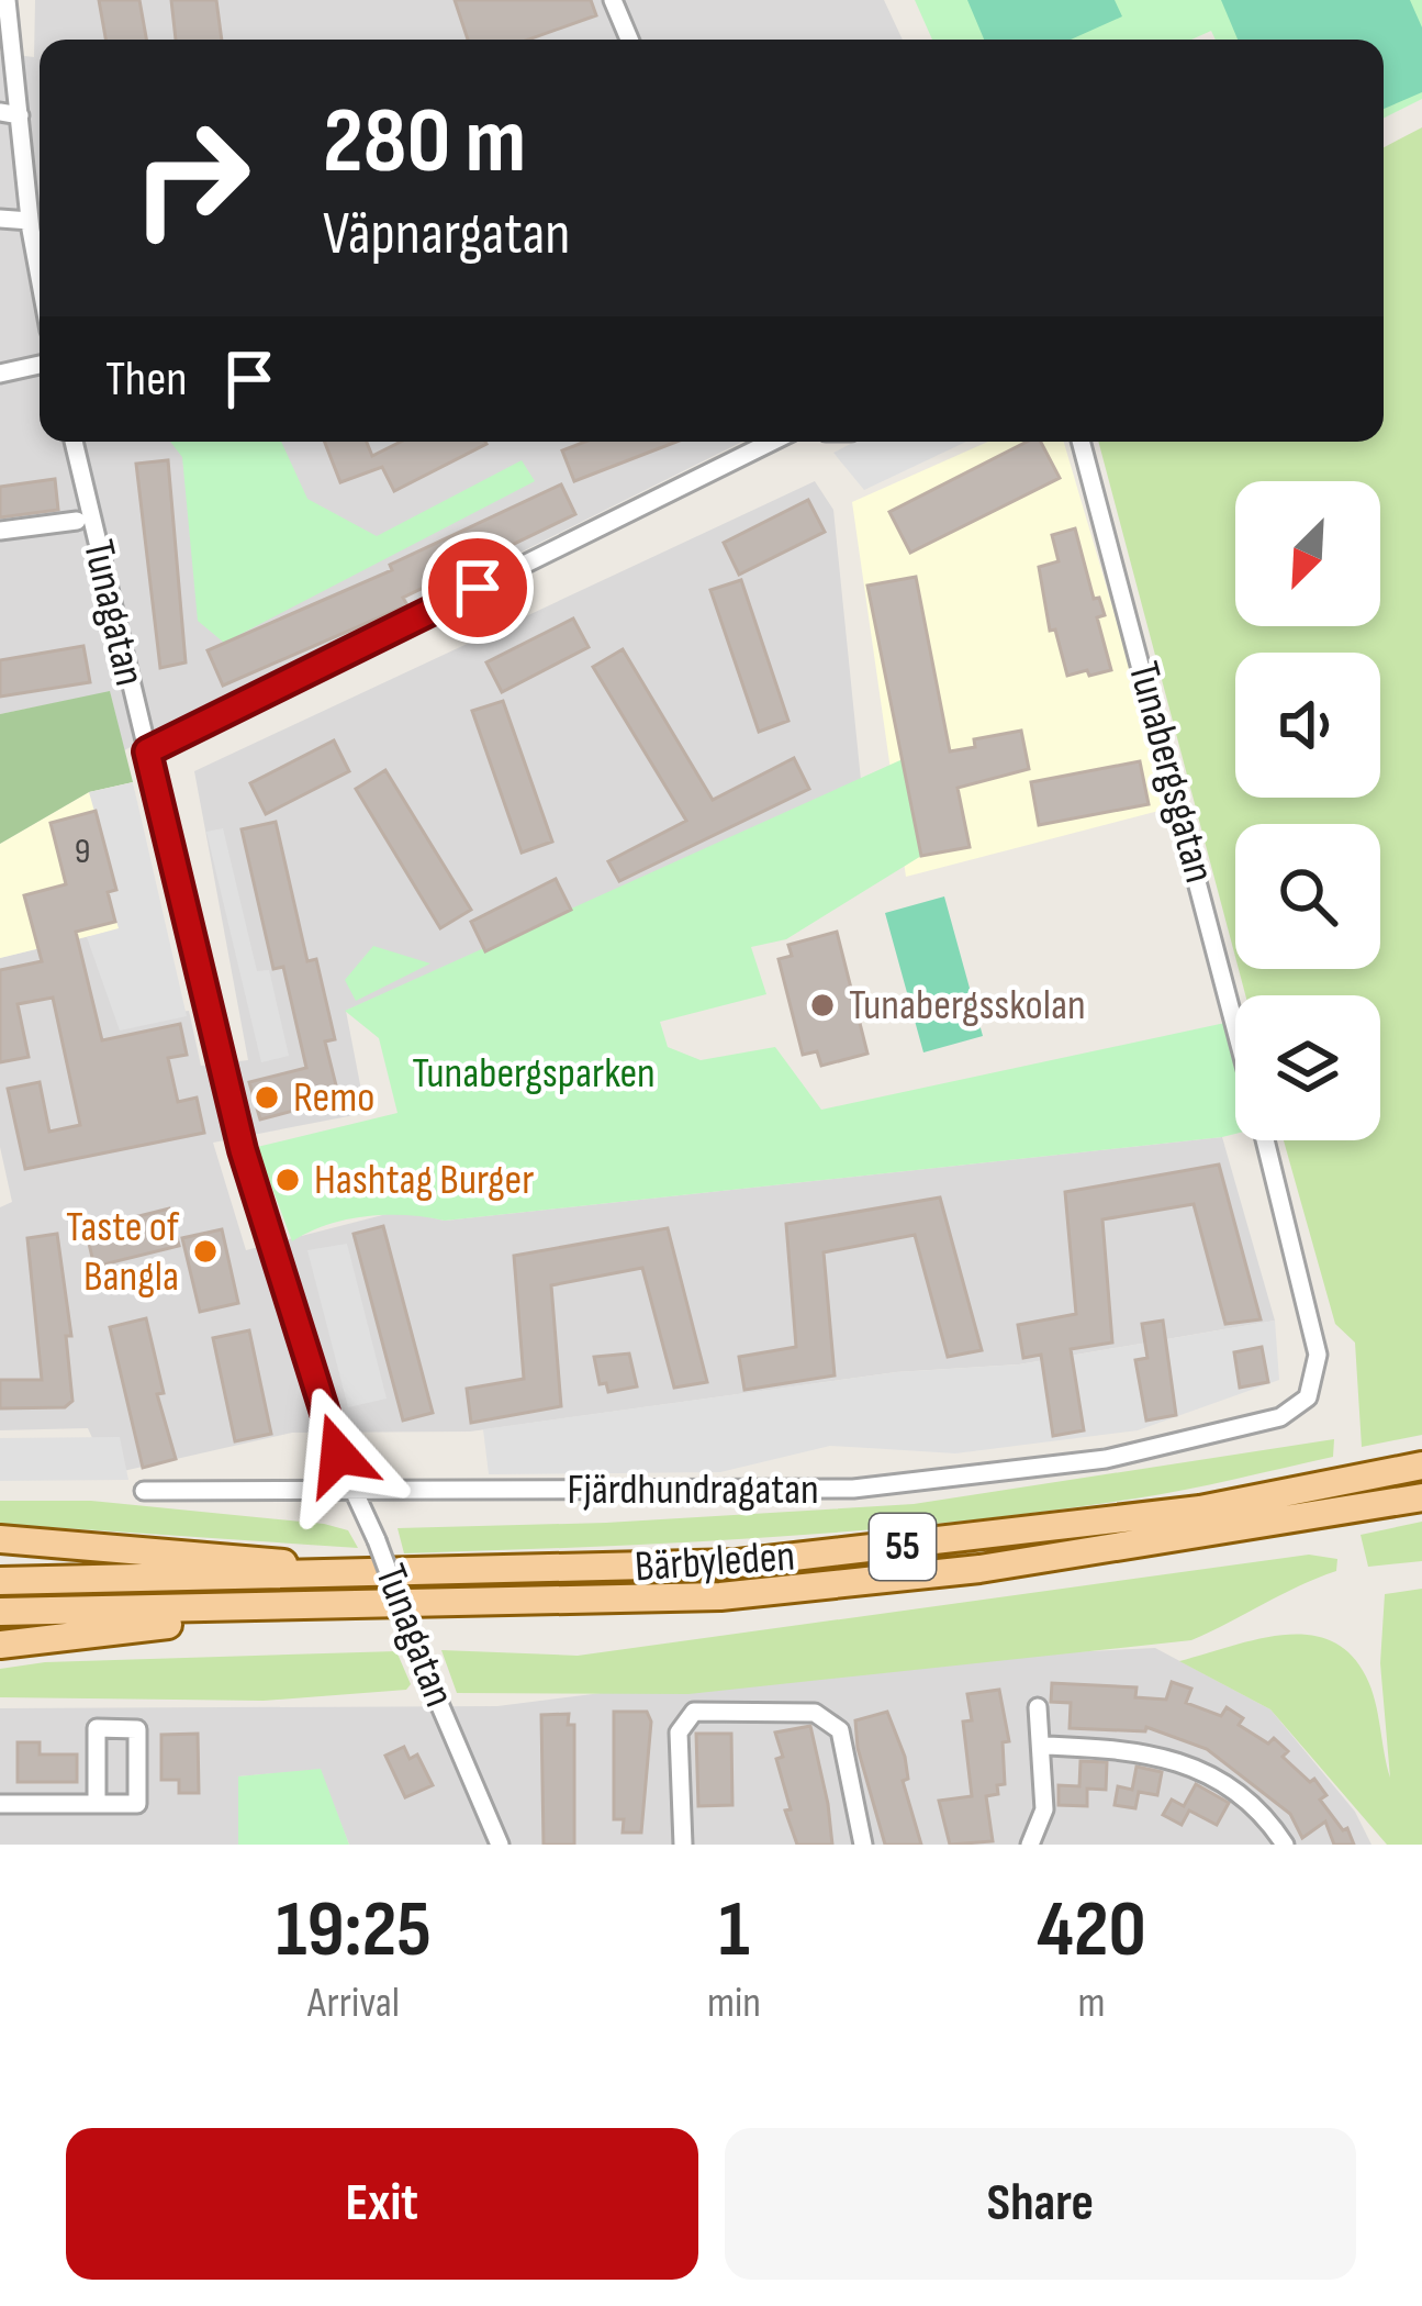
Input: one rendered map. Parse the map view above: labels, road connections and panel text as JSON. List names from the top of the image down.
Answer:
{
  "streets": {
    "main road": ["55", "Bärbyleden"],
    "street": ["Tunagatan", "Tunabergsgatan", "Fjärdhundragatan"]
  },
  "crossings": [
    ["Tunagatan", "Fjärdhundragatan"],
    ["Tunabergsgatan", "Fjärdhundragatan"]
  ],
  "parks": ["Tunabergsparken"],
  "places": [
    "Tunabergsskolan",
    "Remo",
    "Hashtag Burger",
    "Taste of Bangla"
  ],
  "house_numbers": ["9"],
  "north": "bottom left",
  "page": {
    "turn": ["280 m", "Väpnargatan"],
    "then": "Then",
    "eta": [
      "19:25",
      "Arrival",
      "1",
      "min",
      "420",
      "m"
    ],
    "buttons": ["Exit", "Share"]
  }
}
